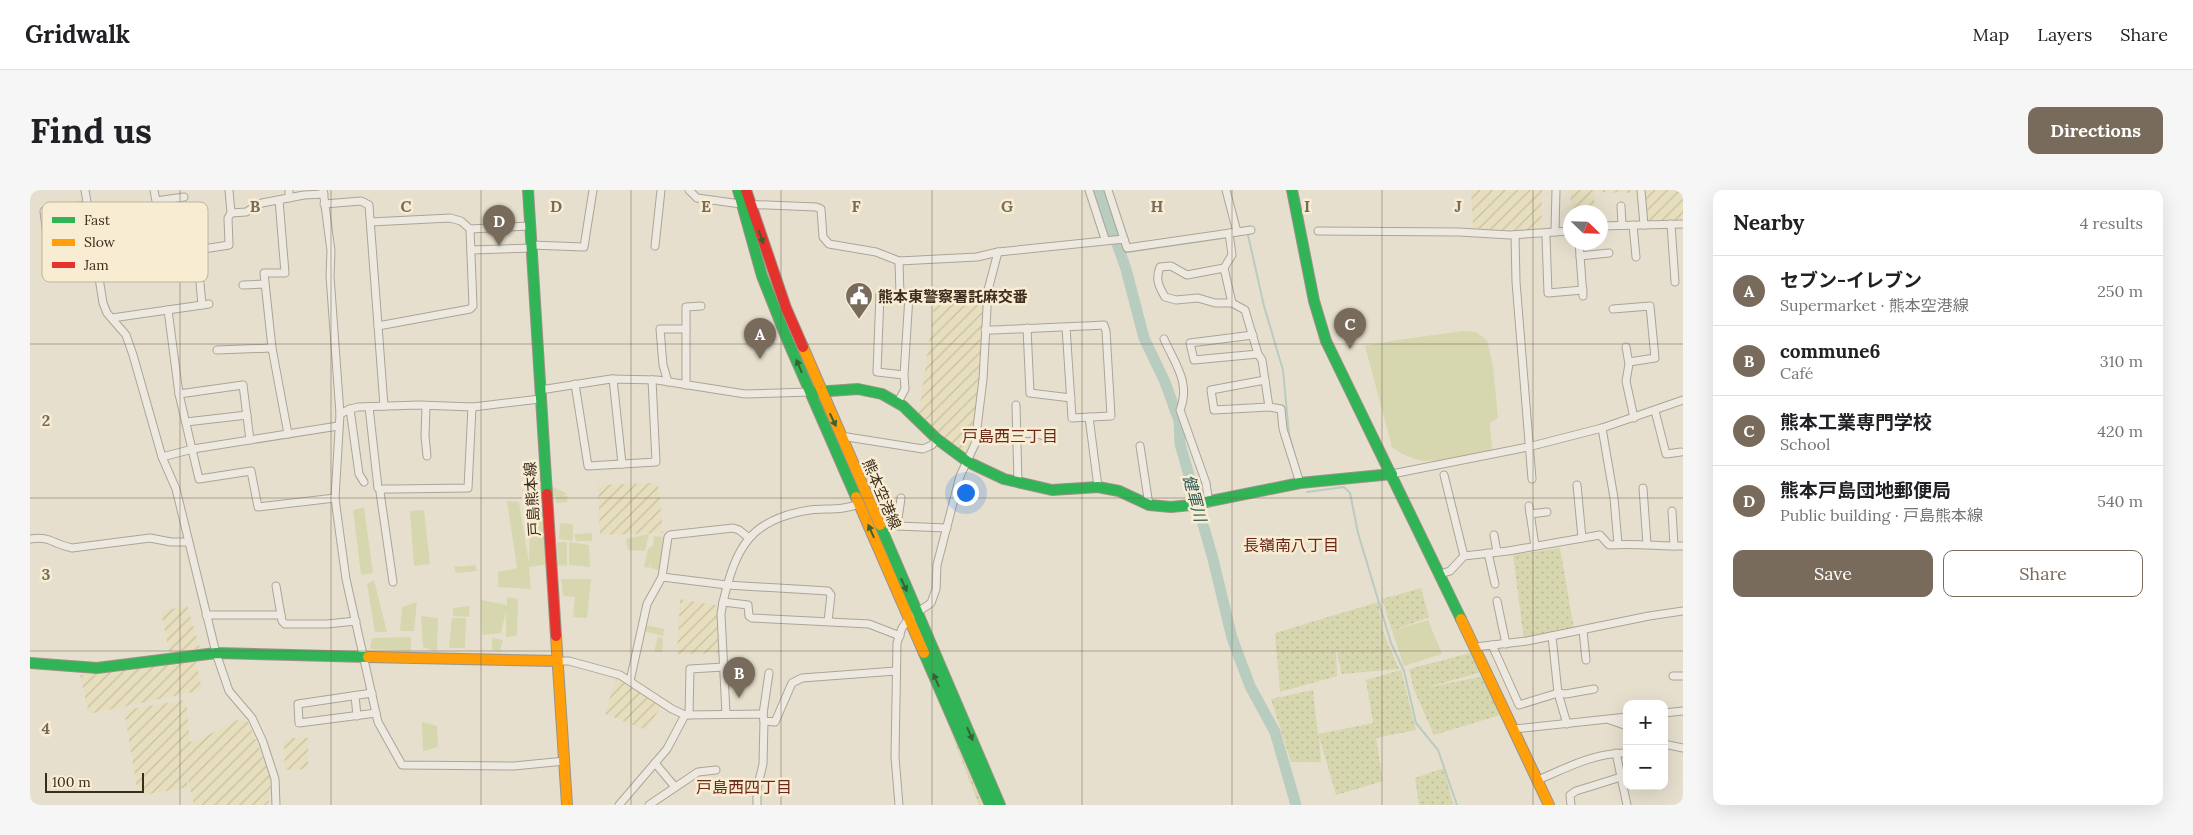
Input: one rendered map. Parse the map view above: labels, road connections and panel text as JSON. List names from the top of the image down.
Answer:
{
  "streets": {
    "main road": ["熊本空港線", "戸島熊本線"]
  },
  "districts": ["戸島西三丁目", "長嶺南八丁目", "戸島西四丁目"],
  "water": ["健軍川"],
  "places": {
    "public building": ["熊本東警察署託麻交番"]
  },
  "legend": ["Fast", "Slow", "Jam"],
  "scale_bar": "100 m",
  "north": "bottom right",
  "page": {
    "header": "Gridwalk",
    "nav": ["Map", "Layers", "Share"],
    "buttons": [
      "Directions",
      ["Save", "Share"]
    ],
    "title": "Find us",
    "heading": ["Nearby", "4 results"],
    "pins": [
      "D",
      "C",
      "A",
      "B"
    ],
    "list": [
      {
        "mark": "A",
        "name": "セブン-イレブン",
        "note": "Supermarket · 熊本空港線",
        "value": "250 m"
      },
      {
        "mark": "B",
        "name": "commune6",
        "note": "Café",
        "value": "310 m"
      },
      {
        "mark": "C",
        "name": "熊本工業専門学校",
        "note": "School",
        "value": "420 m"
      },
      {
        "mark": "D",
        "name": "熊本戸島団地郵便局",
        "note": "Public building · 戸島熊本線",
        "value": "540 m"
      }
    ],
    "map_buttons": ["+", "−"],
    "scale": "100 m"
  },
  "grid": {
    "columns": [
      "B",
      "C",
      "D",
      "E",
      "F",
      "G",
      "H",
      "I",
      "J"
    ],
    "rows": ["2", "3", "4"]
  }
}
